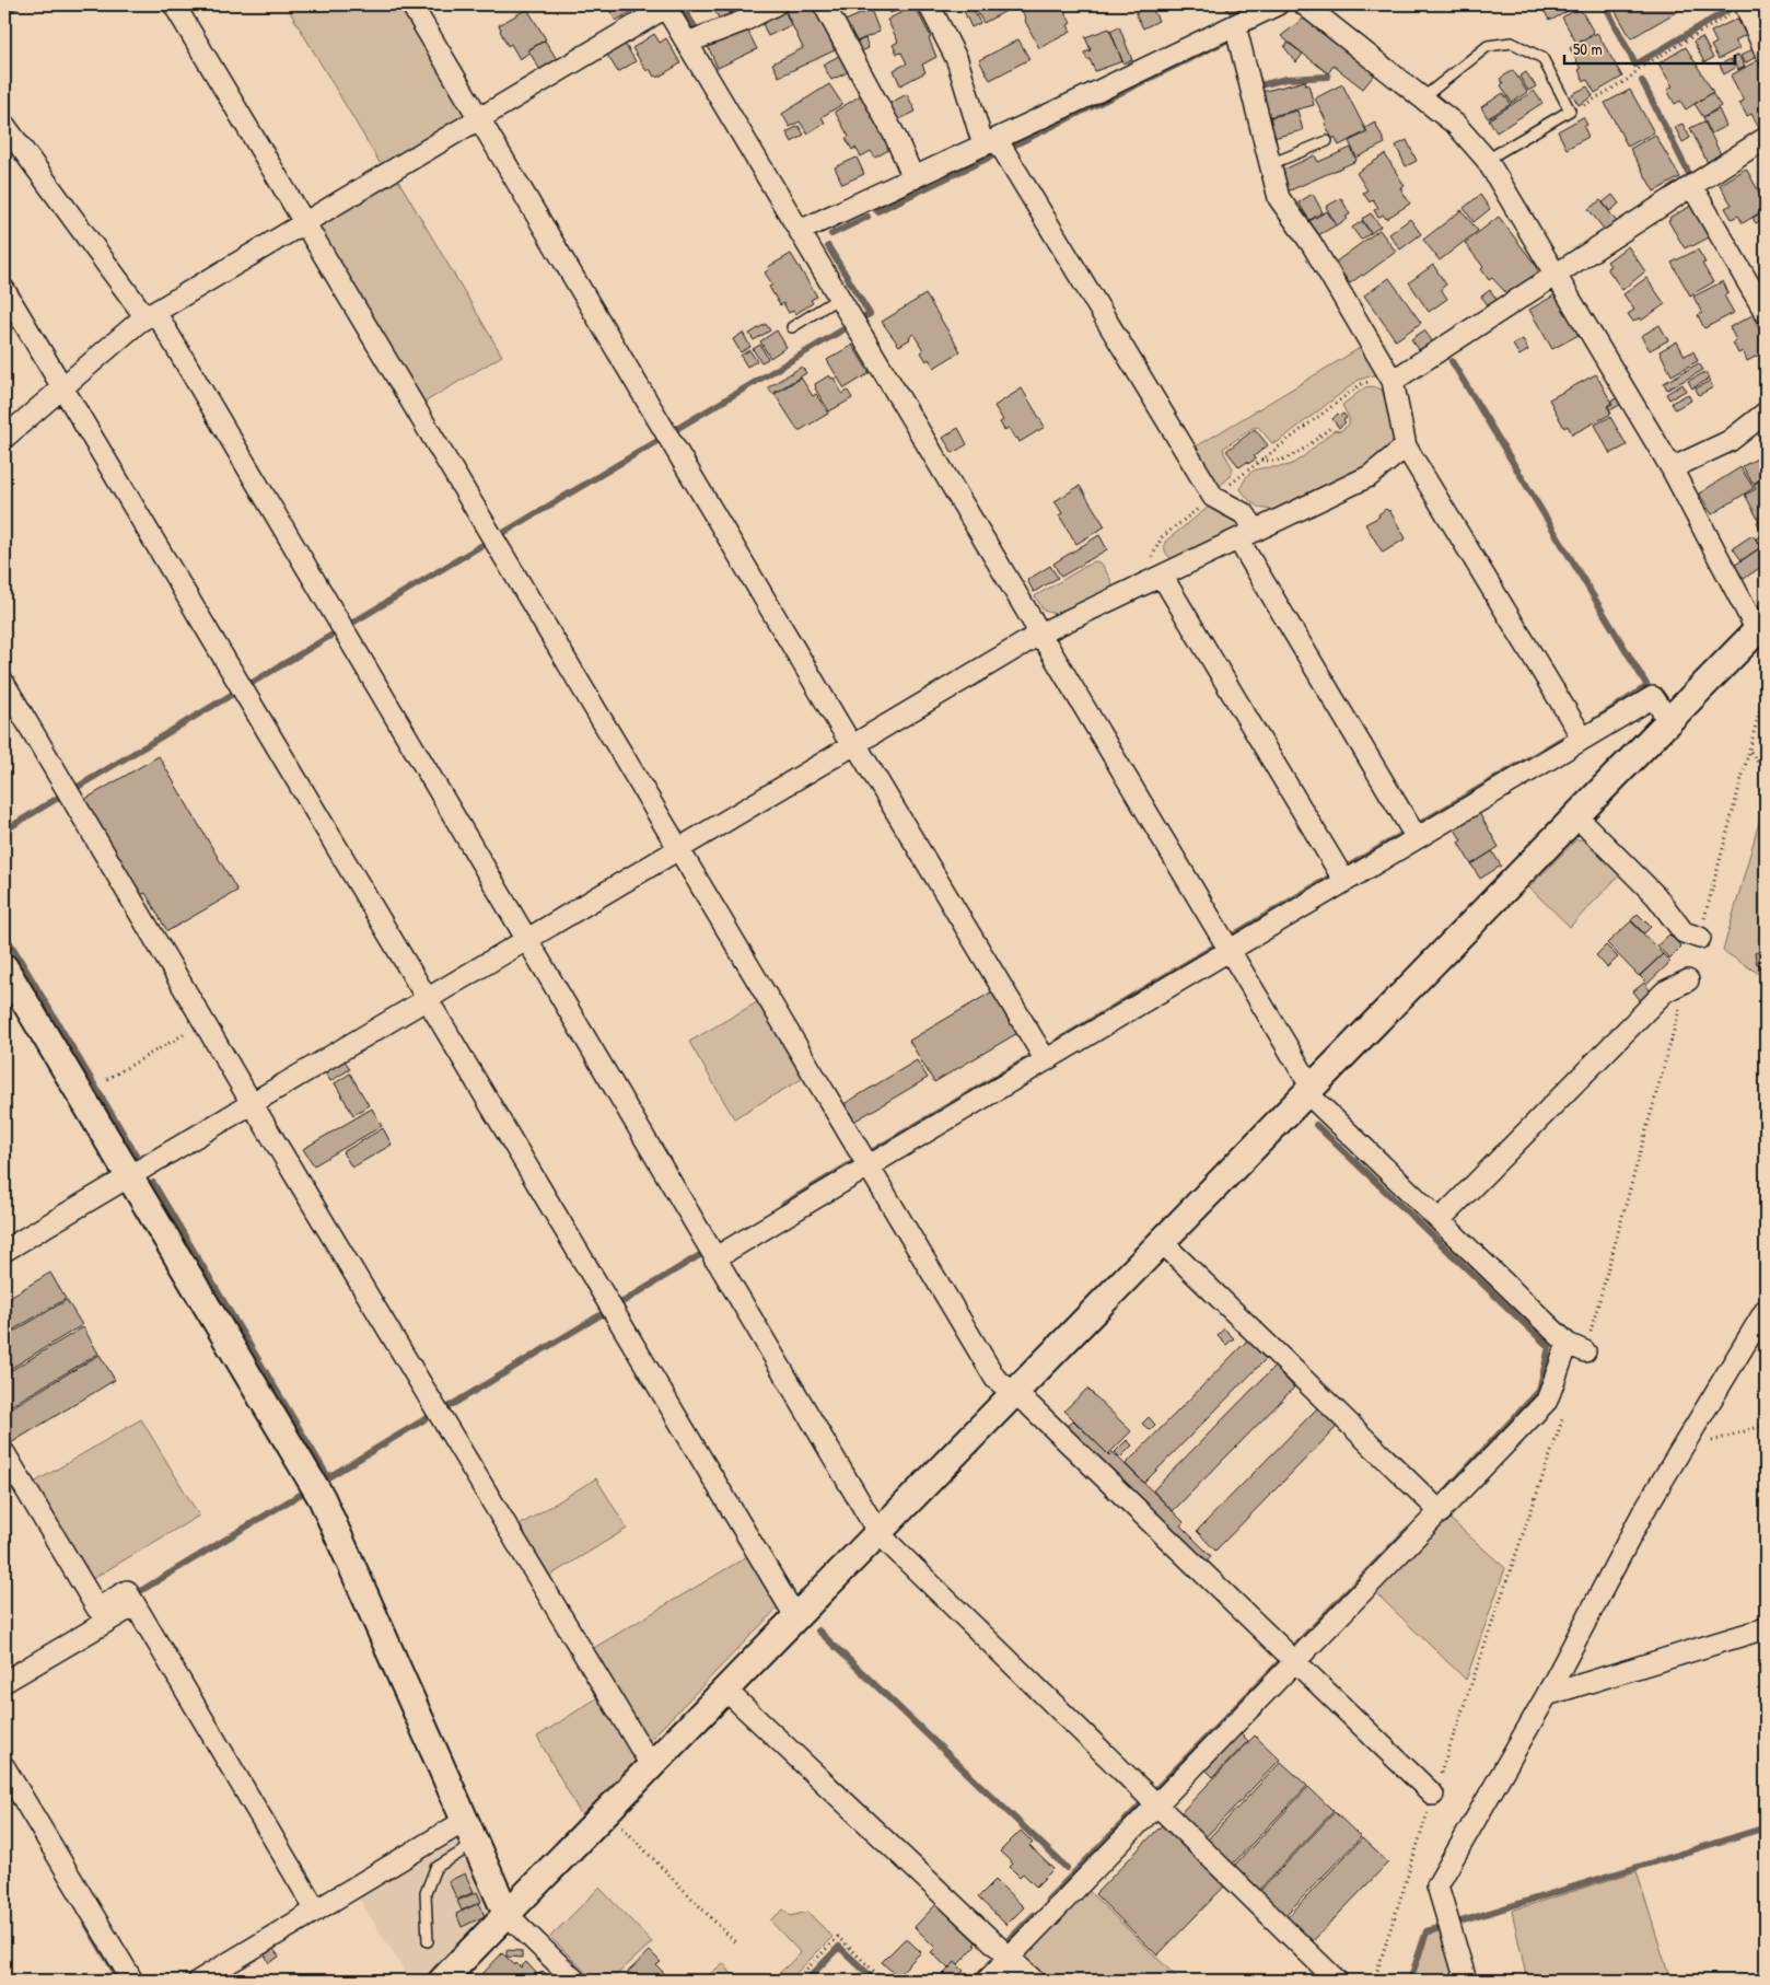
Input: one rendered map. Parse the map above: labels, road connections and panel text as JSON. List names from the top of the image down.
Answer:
{
  "scale_bar": "50 m"
}
